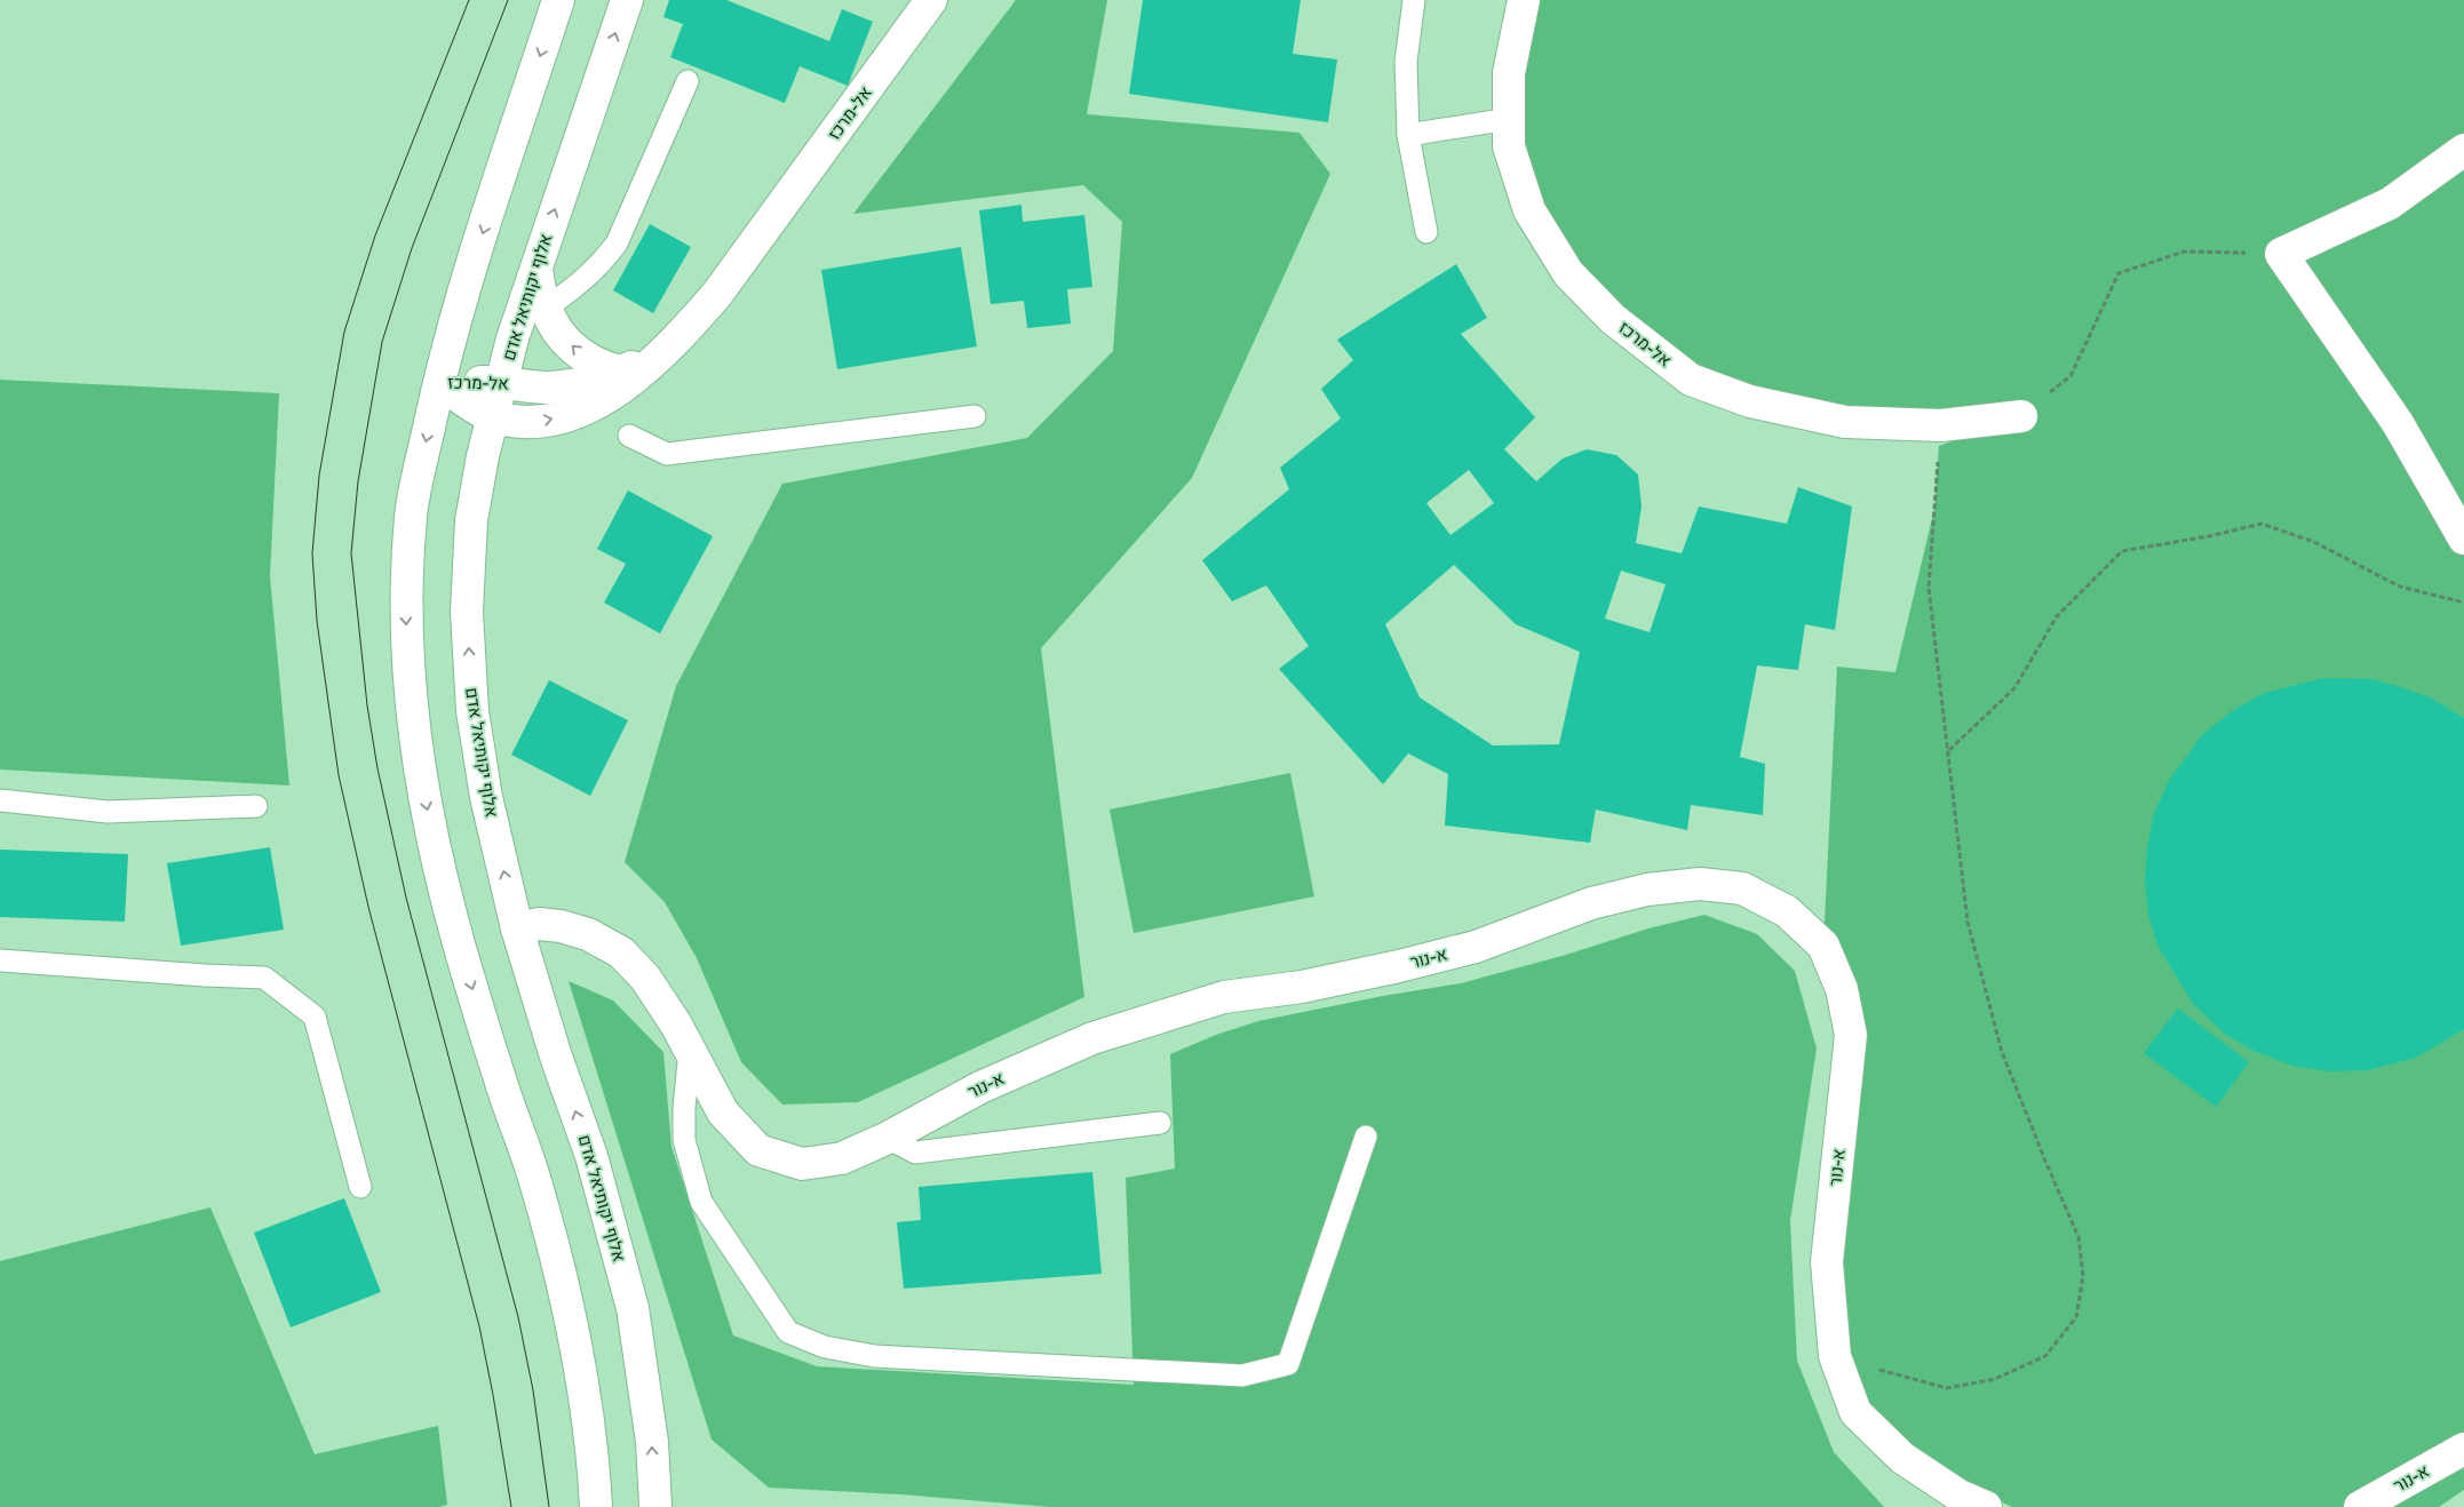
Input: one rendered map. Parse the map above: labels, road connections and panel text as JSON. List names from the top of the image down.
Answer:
{
  "streets": {
    "street": ["אל-מרכז", "אלוף יקותיאל אדם", "א-נור"]
  },
  "crossings": [
    ["אל-מרכז", "אלוף יקותיאל אדם"],
    ["אלוף יקותיאל אדם", "א-נור"]
  ]
}
